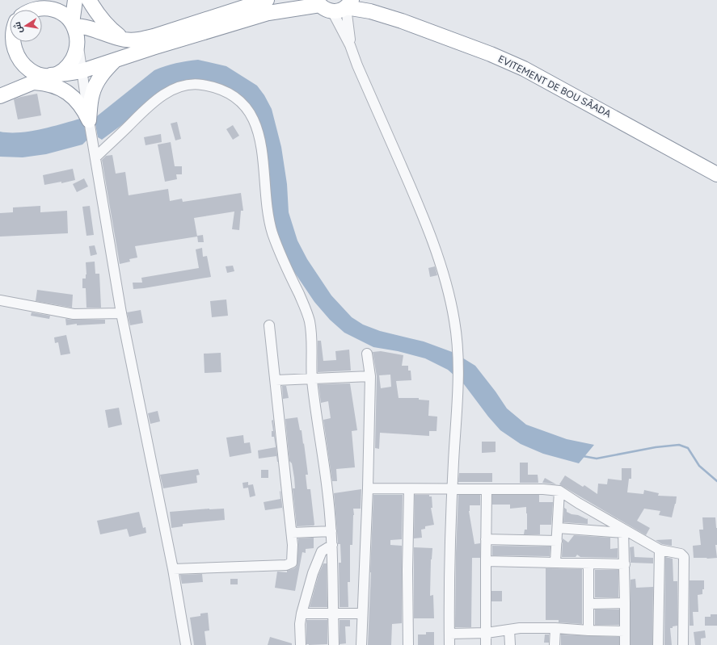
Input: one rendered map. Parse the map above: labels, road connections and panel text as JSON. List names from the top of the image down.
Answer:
{
  "streets": {
    "highway": ["EVITEMENT DE BOU SÂADA"]
  },
  "north": "left"
}
